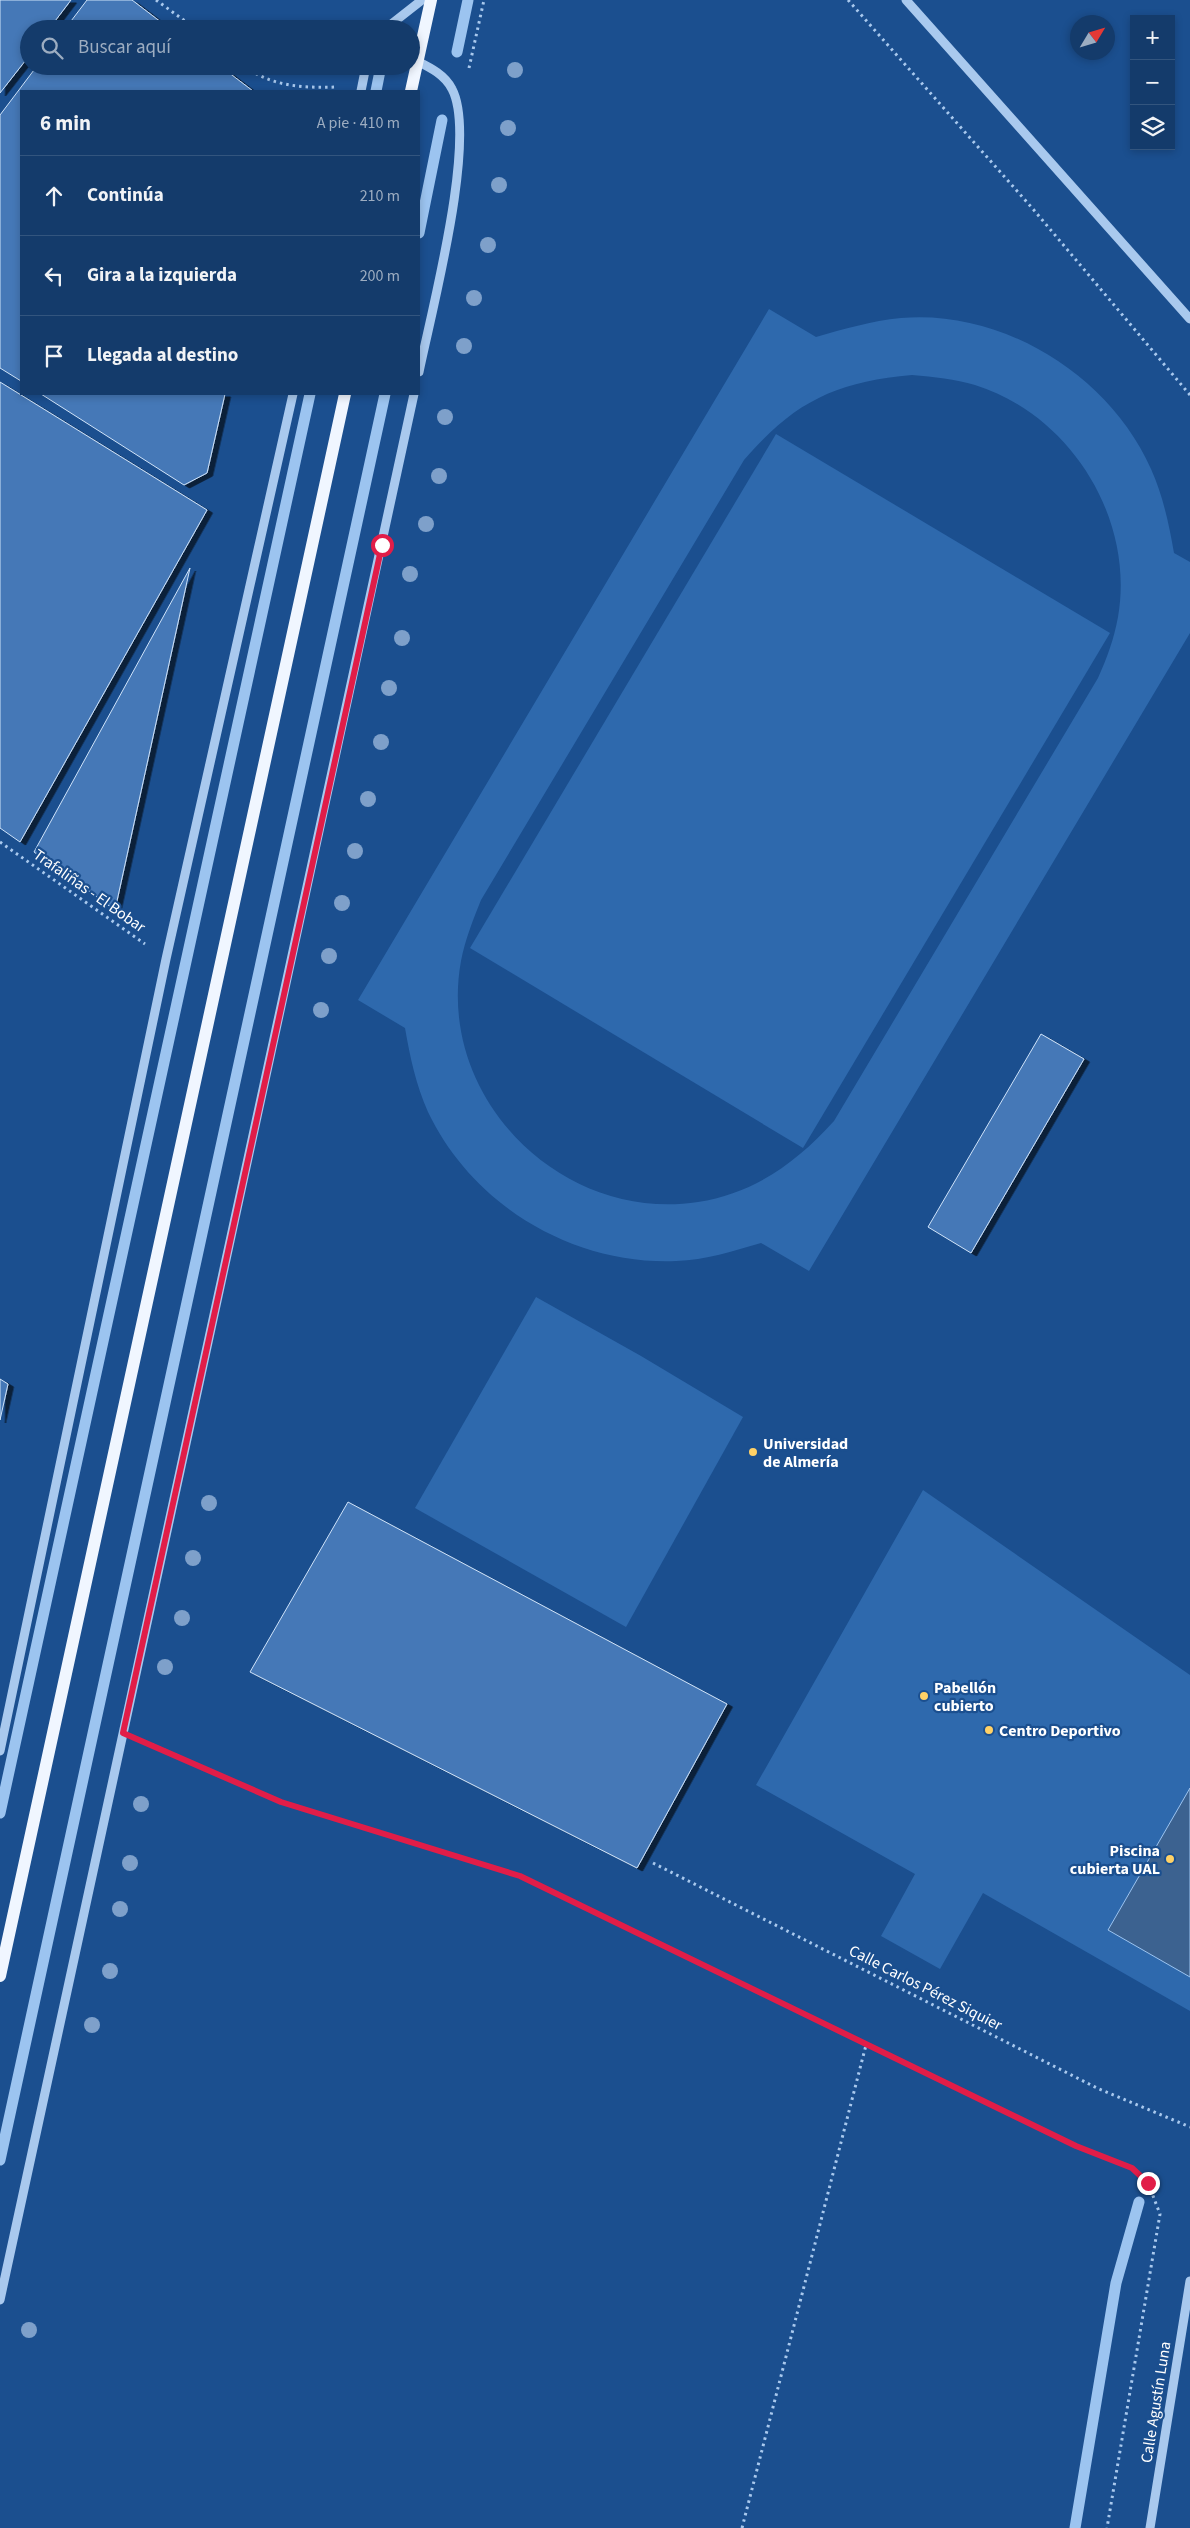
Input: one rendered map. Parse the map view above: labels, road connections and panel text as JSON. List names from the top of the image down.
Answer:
{
  "streets": {
    "street": ["Calle Agustín Luna"],
    "path": ["Trafaliñas - El Bobar", "Calle Carlos Pérez Siquier"]
  },
  "places": [
    "Universidad de Almería",
    "Pabellón cubierto",
    "Centro Deportivo",
    "Piscina cubierta UAL"
  ],
  "north": "top right",
  "page": {
    "map_buttons": ["+", "−"],
    "search": "Buscar aquí",
    "heading": ["6 min", "A pie · 410 m"],
    "list": [
      ["Continúa", "210 m"],
      ["Gira a la izquierda", "200 m"],
      "Llegada al destino"
    ]
  }
}
